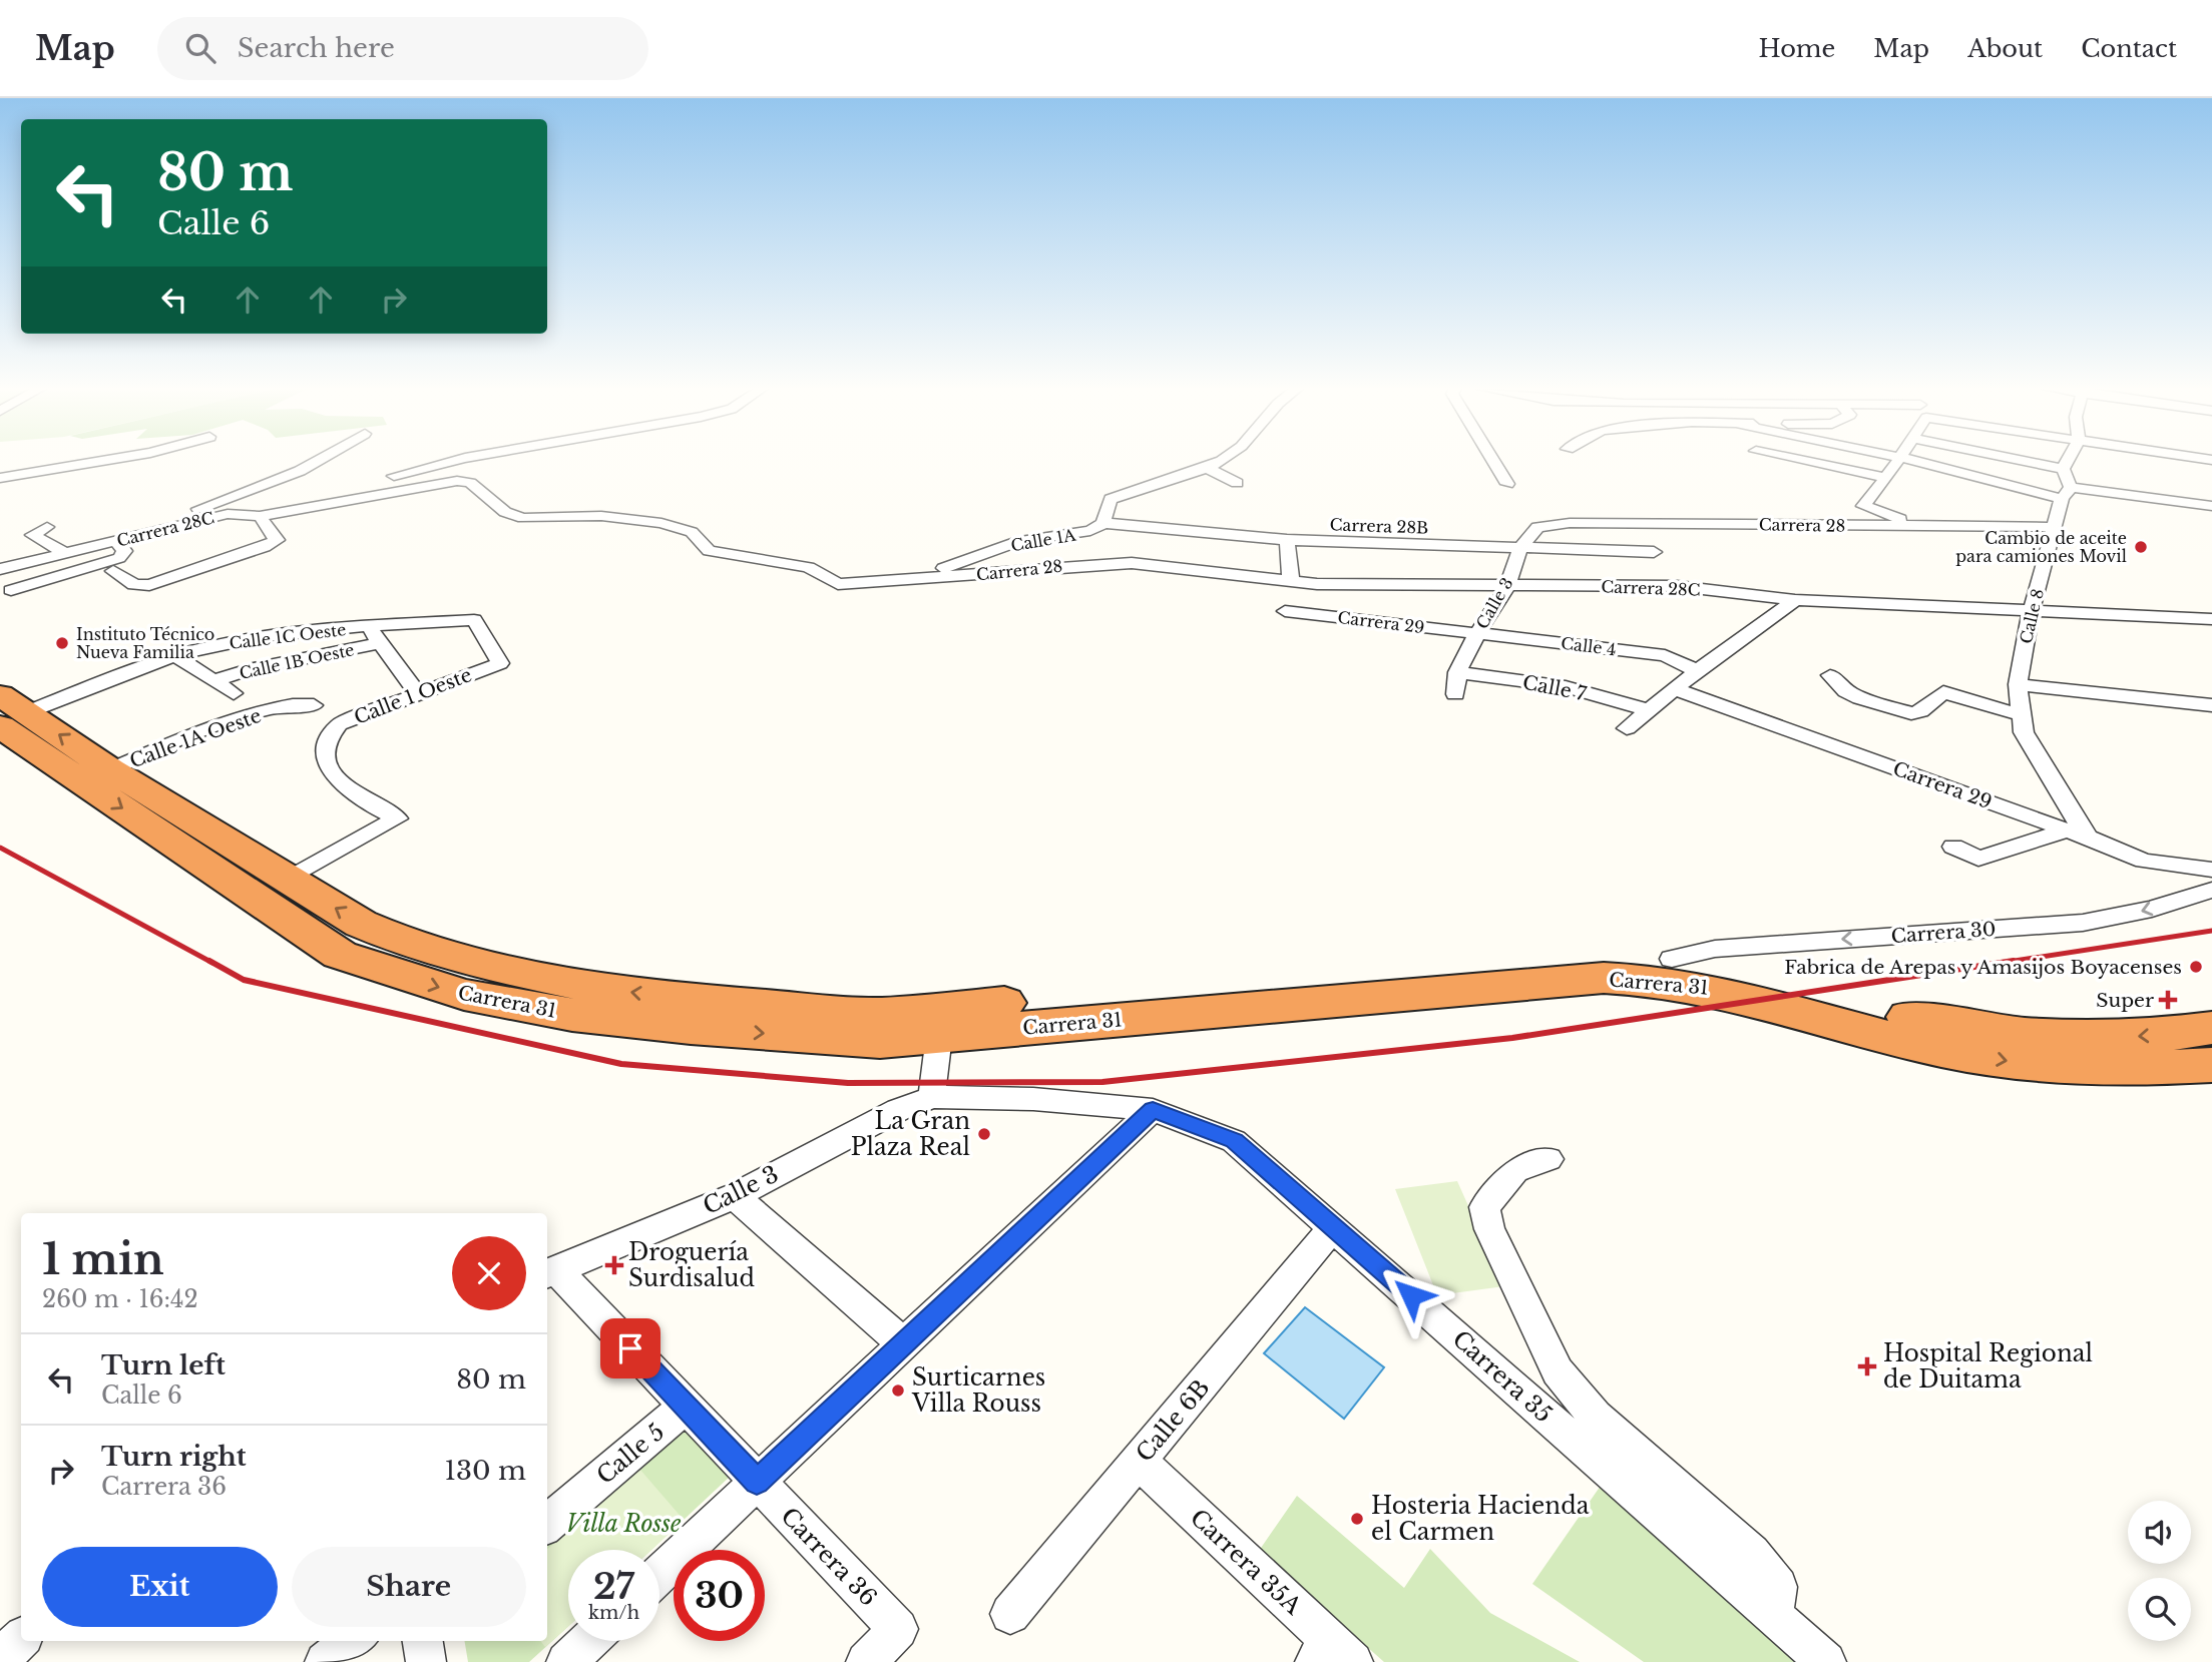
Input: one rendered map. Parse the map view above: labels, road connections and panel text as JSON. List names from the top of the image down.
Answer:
{
  "streets": {
    "highway": ["Carrera 31"],
    "street": [
      "Carrera 28",
      "Carrera 28B",
      "Carrera 28C",
      "Calle 1A",
      "Calle 3",
      "Calle 8",
      "Carrera 29",
      "Calle 1C Oeste",
      "Calle 4",
      "Calle 1B Oeste",
      "Calle 7",
      "Calle 1 Oeste",
      "Calle 1A Oeste",
      "Carrera 30",
      "Carrera 35",
      "Calle 6B",
      "Calle 5",
      "Carrera 36",
      "Carrera 35A"
    ]
  },
  "crossings": [
    ["Carrera 28", "Carrera 28C"],
    ["Carrera 28", "Calle 1A"],
    ["Carrera 28", "Calle 3"],
    ["Carrera 28", "Calle 8"],
    ["Carrera 28B", "Calle 1A"],
    ["Carrera 28B", "Calle 3"],
    ["Carrera 28C", "Calle 1A"],
    ["Carrera 28C", "Calle 3"],
    ["Carrera 28C", "Calle 8"],
    ["Carrera 28C", "Carrera 29"],
    ["Calle 3", "Carrera 29"],
    ["Calle 3", "Calle 4"],
    ["Calle 3", "Calle 7"],
    ["Calle 3", "Carrera 35"],
    ["Calle 3", "Carrera 36"],
    ["Calle 8", "Carrera 29"],
    ["Carrera 29", "Calle 4"],
    ["Calle 1C Oeste", "Carrera 31"],
    ["Calle 1 Oeste", "Carrera 31"],
    ["Calle 1A Oeste", "Carrera 31"],
    ["Carrera 30", "Carrera 31"],
    ["Carrera 35", "Calle 6B"],
    ["Calle 6B", "Carrera 35A"],
    ["Calle 5", "Carrera 36"]
  ],
  "parks": ["Villa Rosse"],
  "places": {
    "other": [
      "Cambio de aceite para camiones Movil",
      "Instituto Técnico Nueva Familia",
      "Fabrica de Arepas y Amasijos Boyacenses",
      "La Gran Plaza Real",
      "Surticarnes Villa Rouss",
      "Hosteria Hacienda el Carmen"
    ],
    "health": ["Super", "Droguería Surdisalud", "Hospital Regional de Duitama"]
  },
  "page": {
    "header": "Map",
    "search": "Search here",
    "nav": [
      "Home",
      "Map",
      "About",
      "Contact"
    ],
    "turn": ["80 m", "Calle 6"],
    "heading": ["1 min", "260 m · 16:42"],
    "list": [
      {
        "name": "Turn left",
        "note": "Calle 6",
        "value": "80 m"
      },
      {
        "name": "Turn right",
        "note": "Carrera 36",
        "value": "130 m"
      }
    ],
    "buttons": ["Exit", "Share"],
    "speed": "27 km/h",
    "limit": "30"
  }
}
